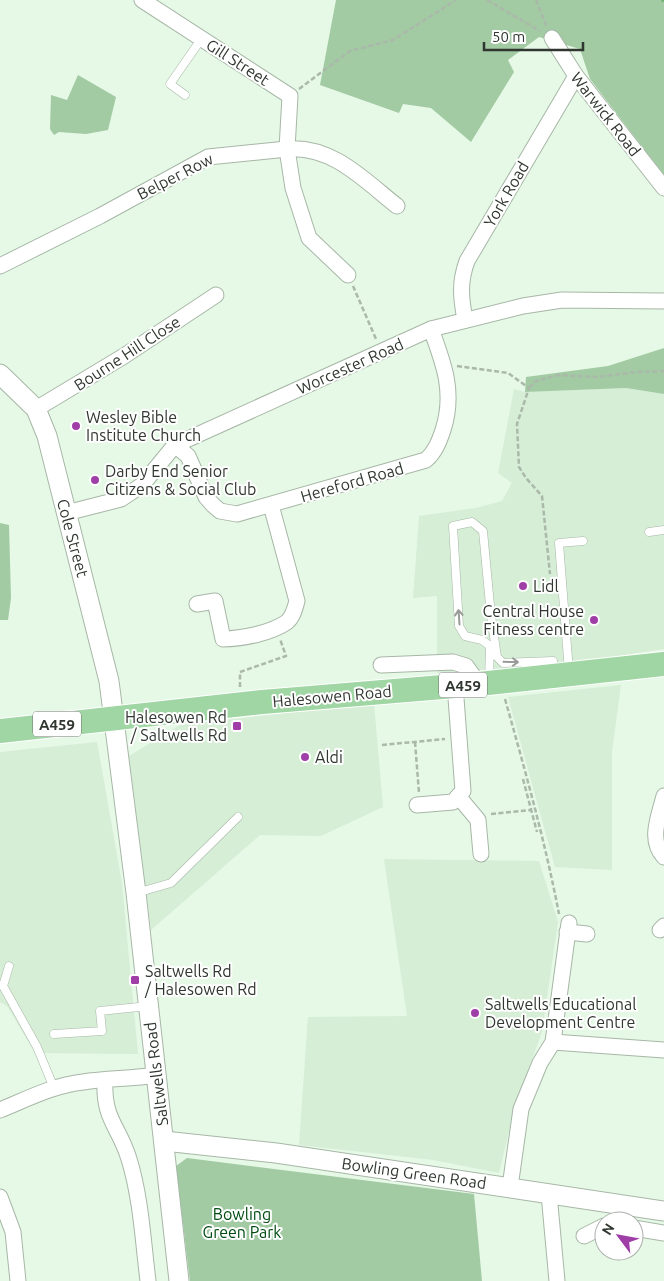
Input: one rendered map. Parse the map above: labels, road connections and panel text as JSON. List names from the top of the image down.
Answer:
{
  "streets": {
    "main road": ["A459", "Halesowen Road"],
    "street": [
      "Gill Street",
      "Warwick Road",
      "Belper Row",
      "York Road",
      "Bourne Hill Close",
      "Worcester Road",
      "Hereford Road",
      "Cole Street",
      "Saltwells Road",
      "Bowling Green Road"
    ]
  },
  "crossings": [
    ["Warwick Road", "York Road"],
    ["York Road", "Worcester Road"],
    ["Bourne Hill Close", "Cole Street"],
    ["Worcester Road", "Hereford Road"],
    ["Worcester Road", "Cole Street"],
    ["Cole Street", "Halesowen Road"],
    ["Cole Street", "Saltwells Road"],
    ["Halesowen Road", "Saltwells Road"],
    ["Saltwells Road", "Bowling Green Road"]
  ],
  "parks": ["Bowling Green Park"],
  "places": {
    "other": [
      "Wesley Bible Institute Church",
      "Darby End Senior Citizens & Social Club",
      "Lidl",
      "Central House Fitness centre",
      "Aldi",
      "Saltwells Educational Development Centre"
    ],
    "transit": ["Halesowen Rd / Saltwells Rd", "Saltwells Rd / Halesowen Rd"]
  },
  "scale_bar": "50 m",
  "north": "top left"
}
